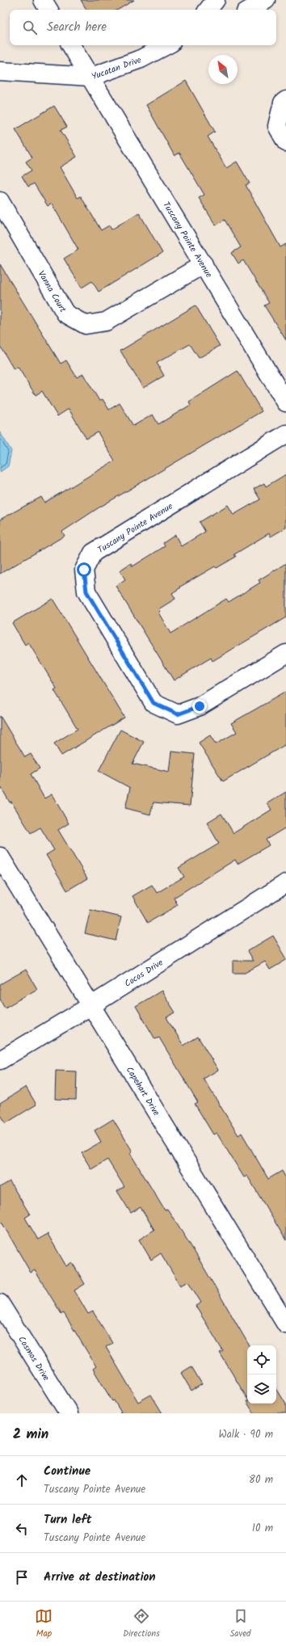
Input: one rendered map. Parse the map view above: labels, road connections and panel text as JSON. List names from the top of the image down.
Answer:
{
  "streets": {
    "street": [
      "Yucatan Drive",
      "Tuscany Pointe Avenue",
      "Vanna Court",
      "Cocos Drive",
      "Capehart Drive",
      "Cosmos Drive"
    ]
  },
  "crossings": [
    ["Yucatan Drive", "Tuscany Pointe Avenue"],
    ["Tuscany Pointe Avenue", "Vanna Court"],
    ["Cocos Drive", "Capehart Drive"]
  ],
  "north": "top left",
  "page": {
    "search": "Search here",
    "heading": ["2 min", "Walk · 90 m"],
    "list": [
      ["Continue", "Tuscany Pointe Avenue", "80 m"],
      ["Turn left", "Tuscany Pointe Avenue", "10 m"],
      "Arrive at destination"
    ],
    "nav": ["Map", "Directions", "Saved"]
  }
}
